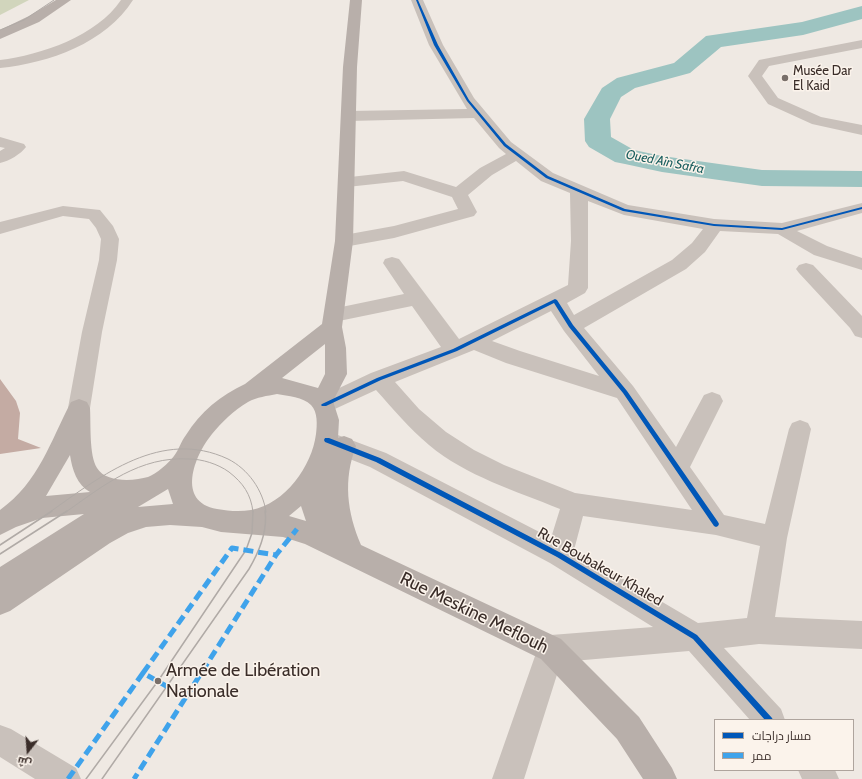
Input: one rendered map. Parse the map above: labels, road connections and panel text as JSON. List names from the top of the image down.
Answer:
{
  "streets": {
    "main road": ["Rue Meskine Meflouh"],
    "street": ["Rue Boubakeur Khaled"]
  },
  "water": ["Oued Aîn Safra"],
  "places": ["Musée Dar El Kaid", "Armée de Libération Nationale"],
  "legend": ["مسار دراجات", "ممر"],
  "north": "bottom"
}
